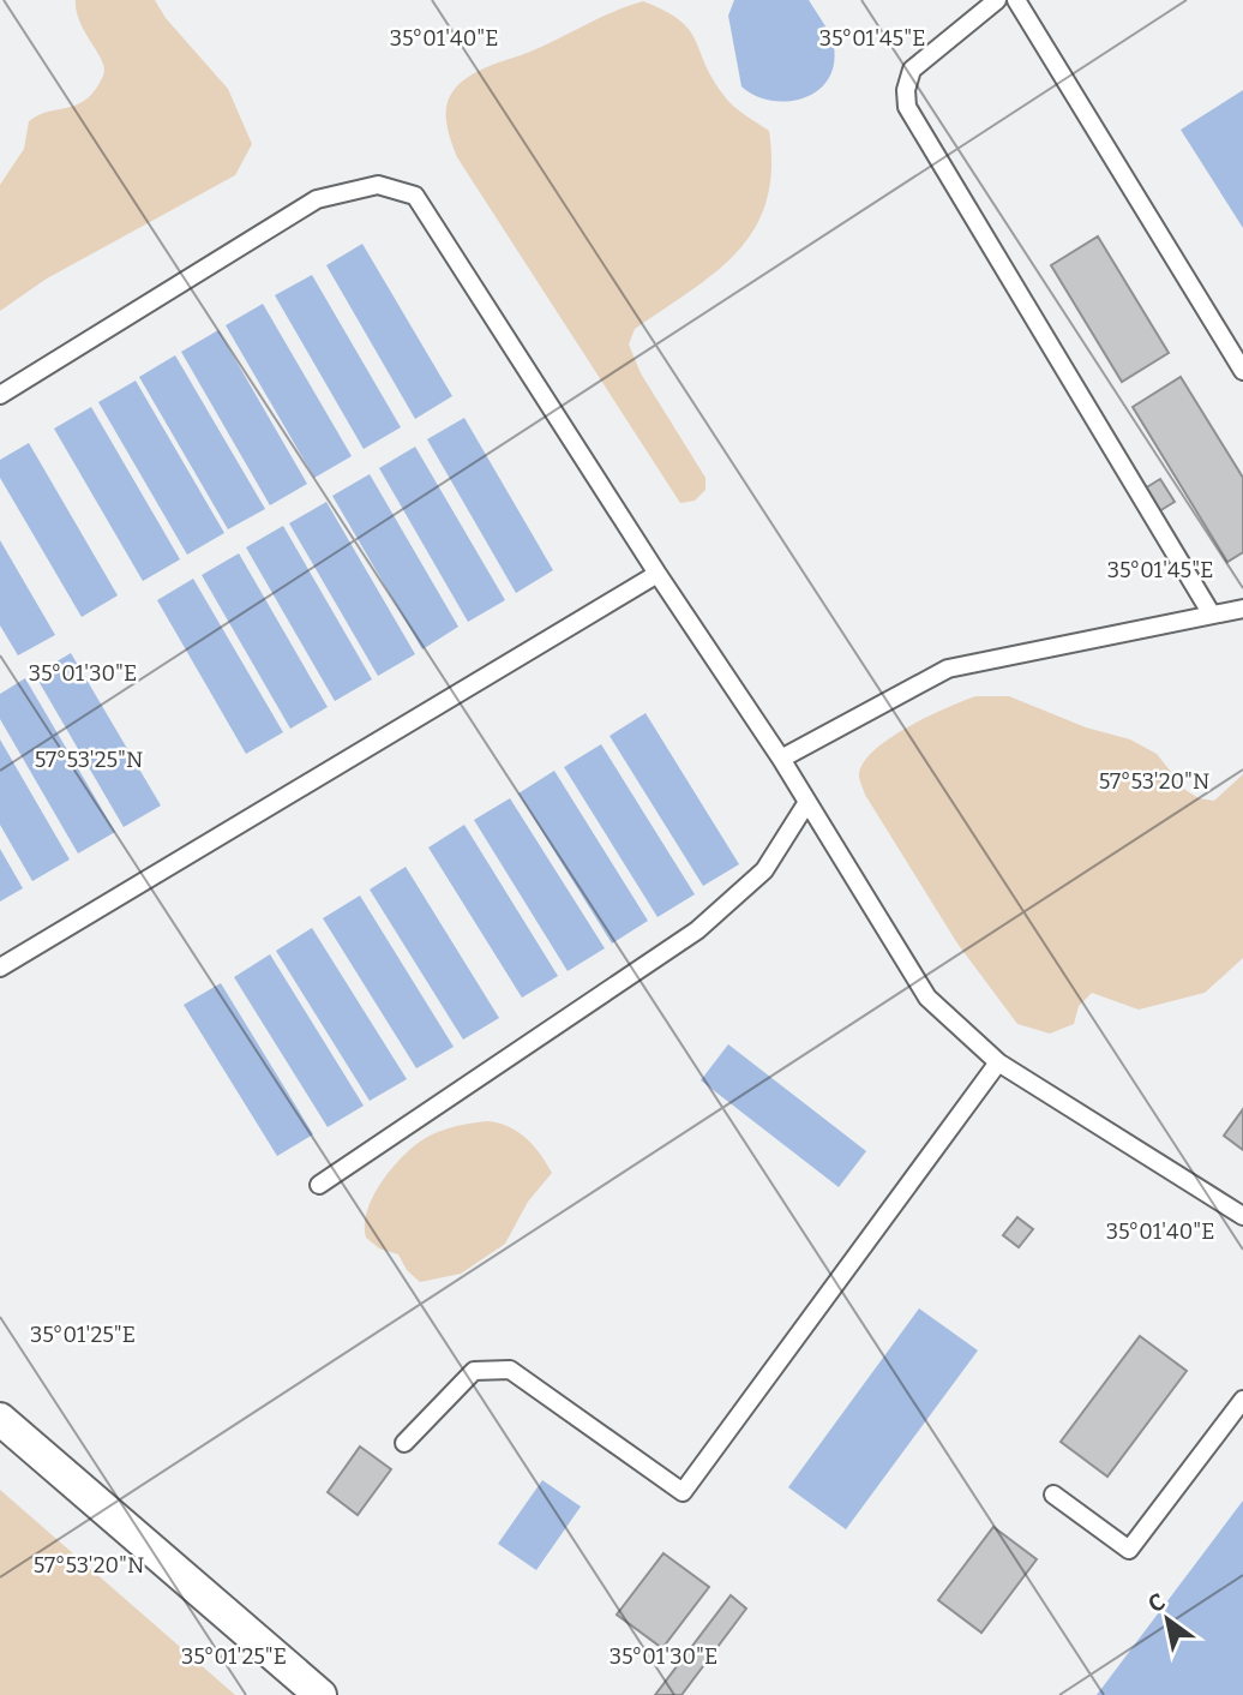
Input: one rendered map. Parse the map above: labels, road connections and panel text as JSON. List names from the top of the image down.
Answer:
{
  "north": "top left",
  "coordinates": [
    "35°01'40\"E",
    "35°01'45\"E",
    "35°01'30\"E",
    "57°53'25\"N",
    "57°53'20\"N",
    "35°01'25\"E"
  ]
}
